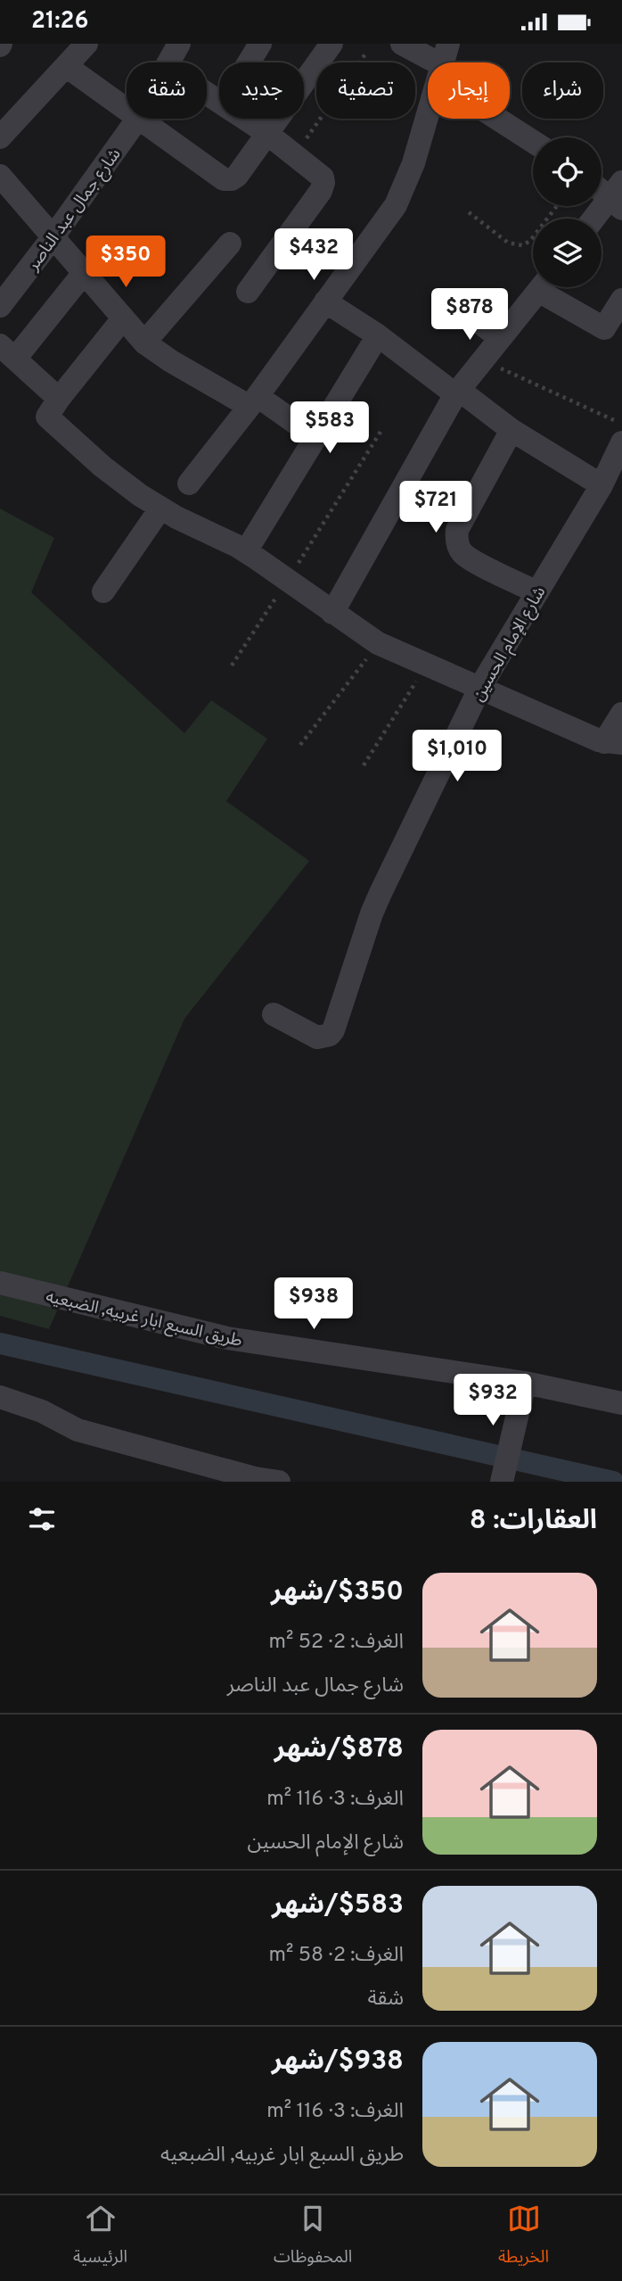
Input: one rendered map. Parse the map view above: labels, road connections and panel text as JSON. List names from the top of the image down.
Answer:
{
  "streets": {
    "street": ["شارع جمال عبد الناصر", "شارع الإمام الحسين", "طريق السبع ابار غربيه, الضبعيه"]
  },
  "page": {
    "status": "21:26",
    "chip": [
      "شراء",
      "إيجار",
      "تصفية",
      "جديد",
      "شقة"
    ],
    "price": [
      "$432",
      "$350",
      "$878",
      "$583",
      "$721",
      "$1,010",
      "$938",
      "$932"
    ],
    "heading": "العقارات: 8",
    "list": [
      {
        "name": "$350/شهر",
        "note": "الغرف: 2 · 52 m² · شارع جمال عبد الناصر"
      },
      {
        "name": "$878/شهر",
        "note": "الغرف: 3 · 116 m² · شارع الإمام الحسين"
      },
      {
        "name": "$583/شهر",
        "note": "الغرف: 2 · 58 m² · شقة"
      },
      {
        "name": "$938/شهر",
        "note": "الغرف: 3 · 116 m² · طريق السبع ابار غربيه, الضبعيه"
      }
    ],
    "tabs": ["الخريطة", "المحفوظات", "الرئيسية"]
  }
}
